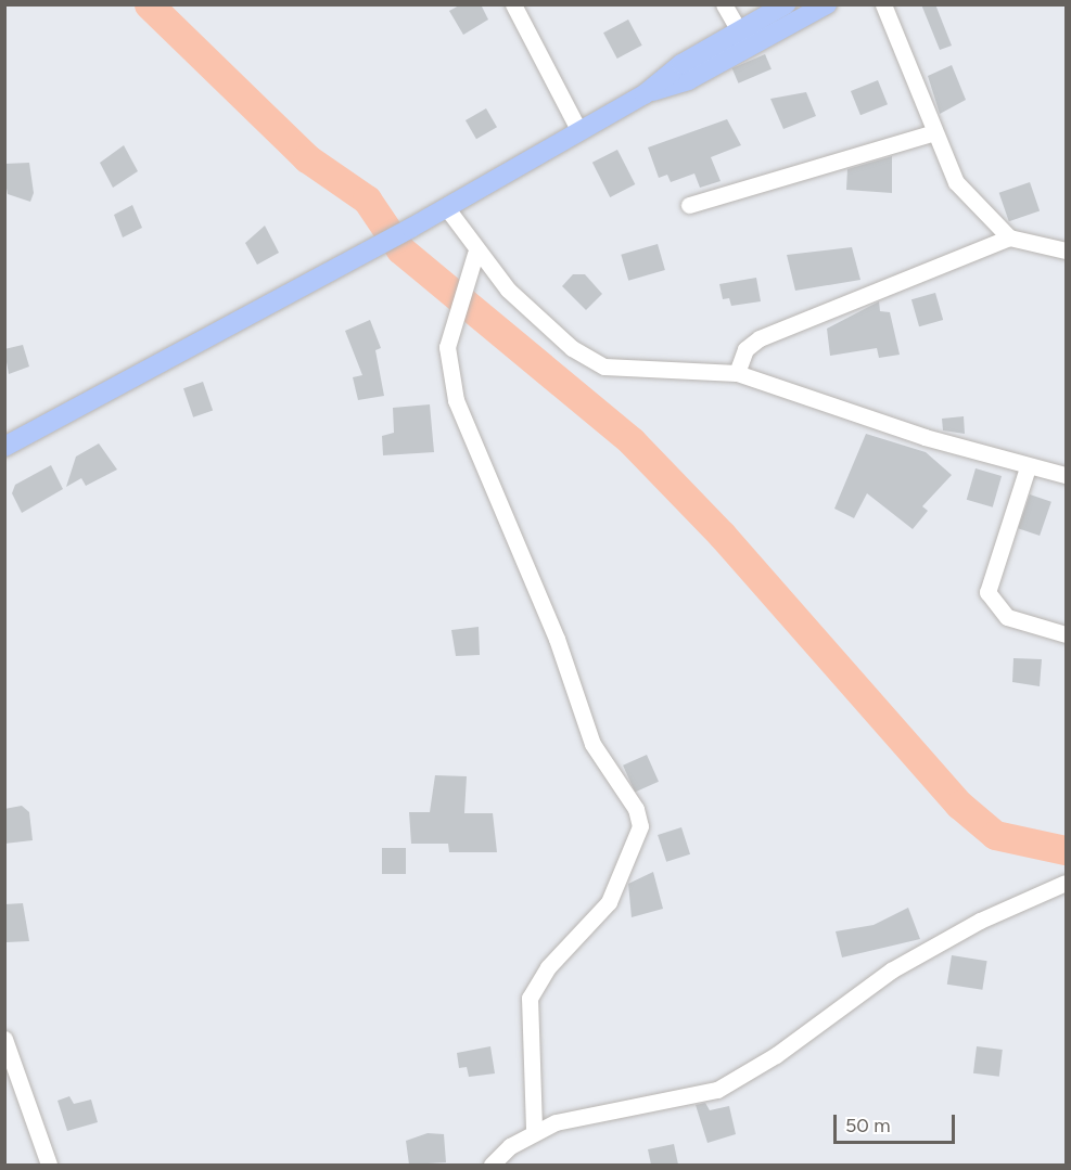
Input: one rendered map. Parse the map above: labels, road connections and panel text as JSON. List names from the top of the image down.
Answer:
{
  "scale_bar": "50 m"
}
